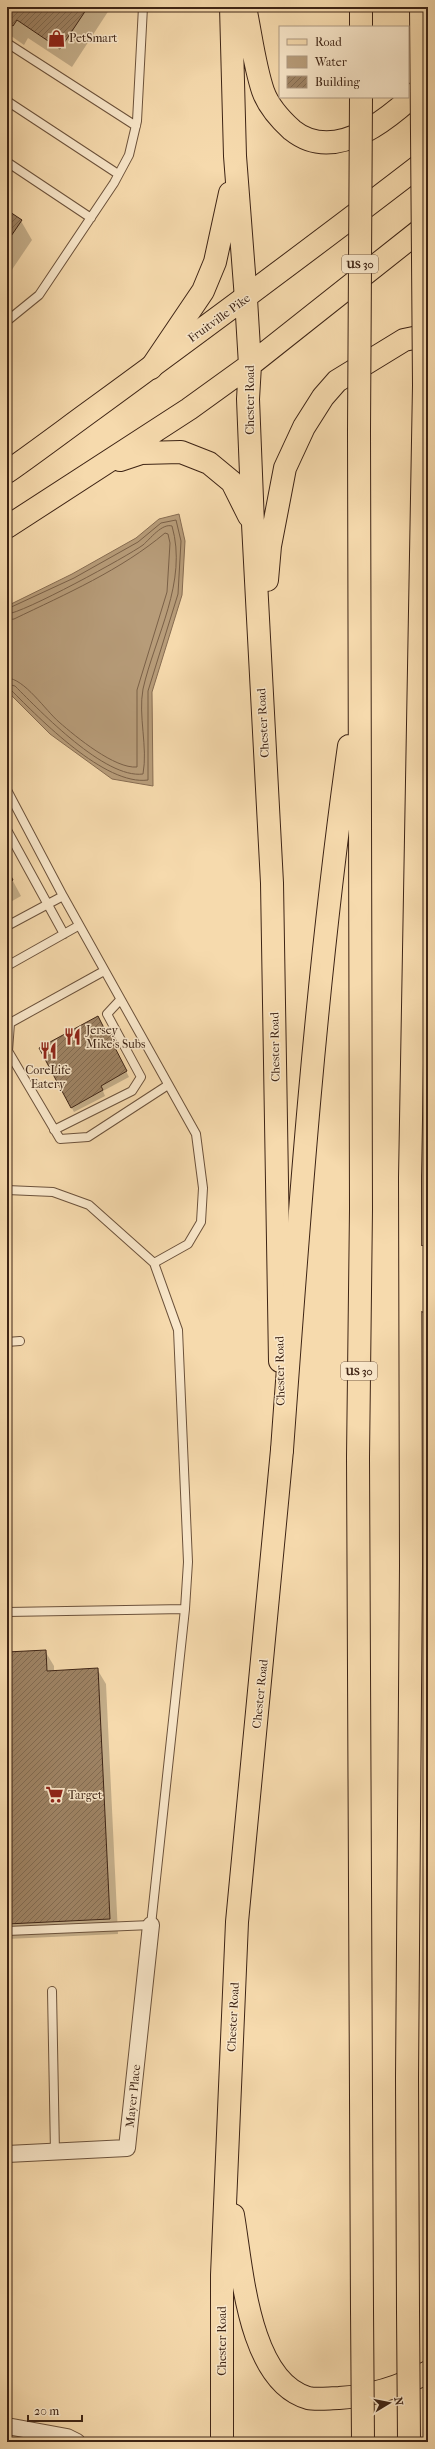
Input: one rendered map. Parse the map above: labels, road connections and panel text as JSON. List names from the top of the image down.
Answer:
{
  "streets": {
    "main road": ["US 30", "Fruitville Pike", "Chester Road"],
    "street": ["Mayer Place"]
  },
  "crossings": [
    ["Fruitville Pike", "Chester Road"]
  ],
  "places": {
    "shop": ["PetSmart"],
    "restaurant": ["Jersey Mike's Subs", "CoreLife Eatery"],
    "supermarket": ["Target"]
  },
  "legend": ["Road", "Water", "Building"],
  "scale_bar": "20 m",
  "north": "right"
}
